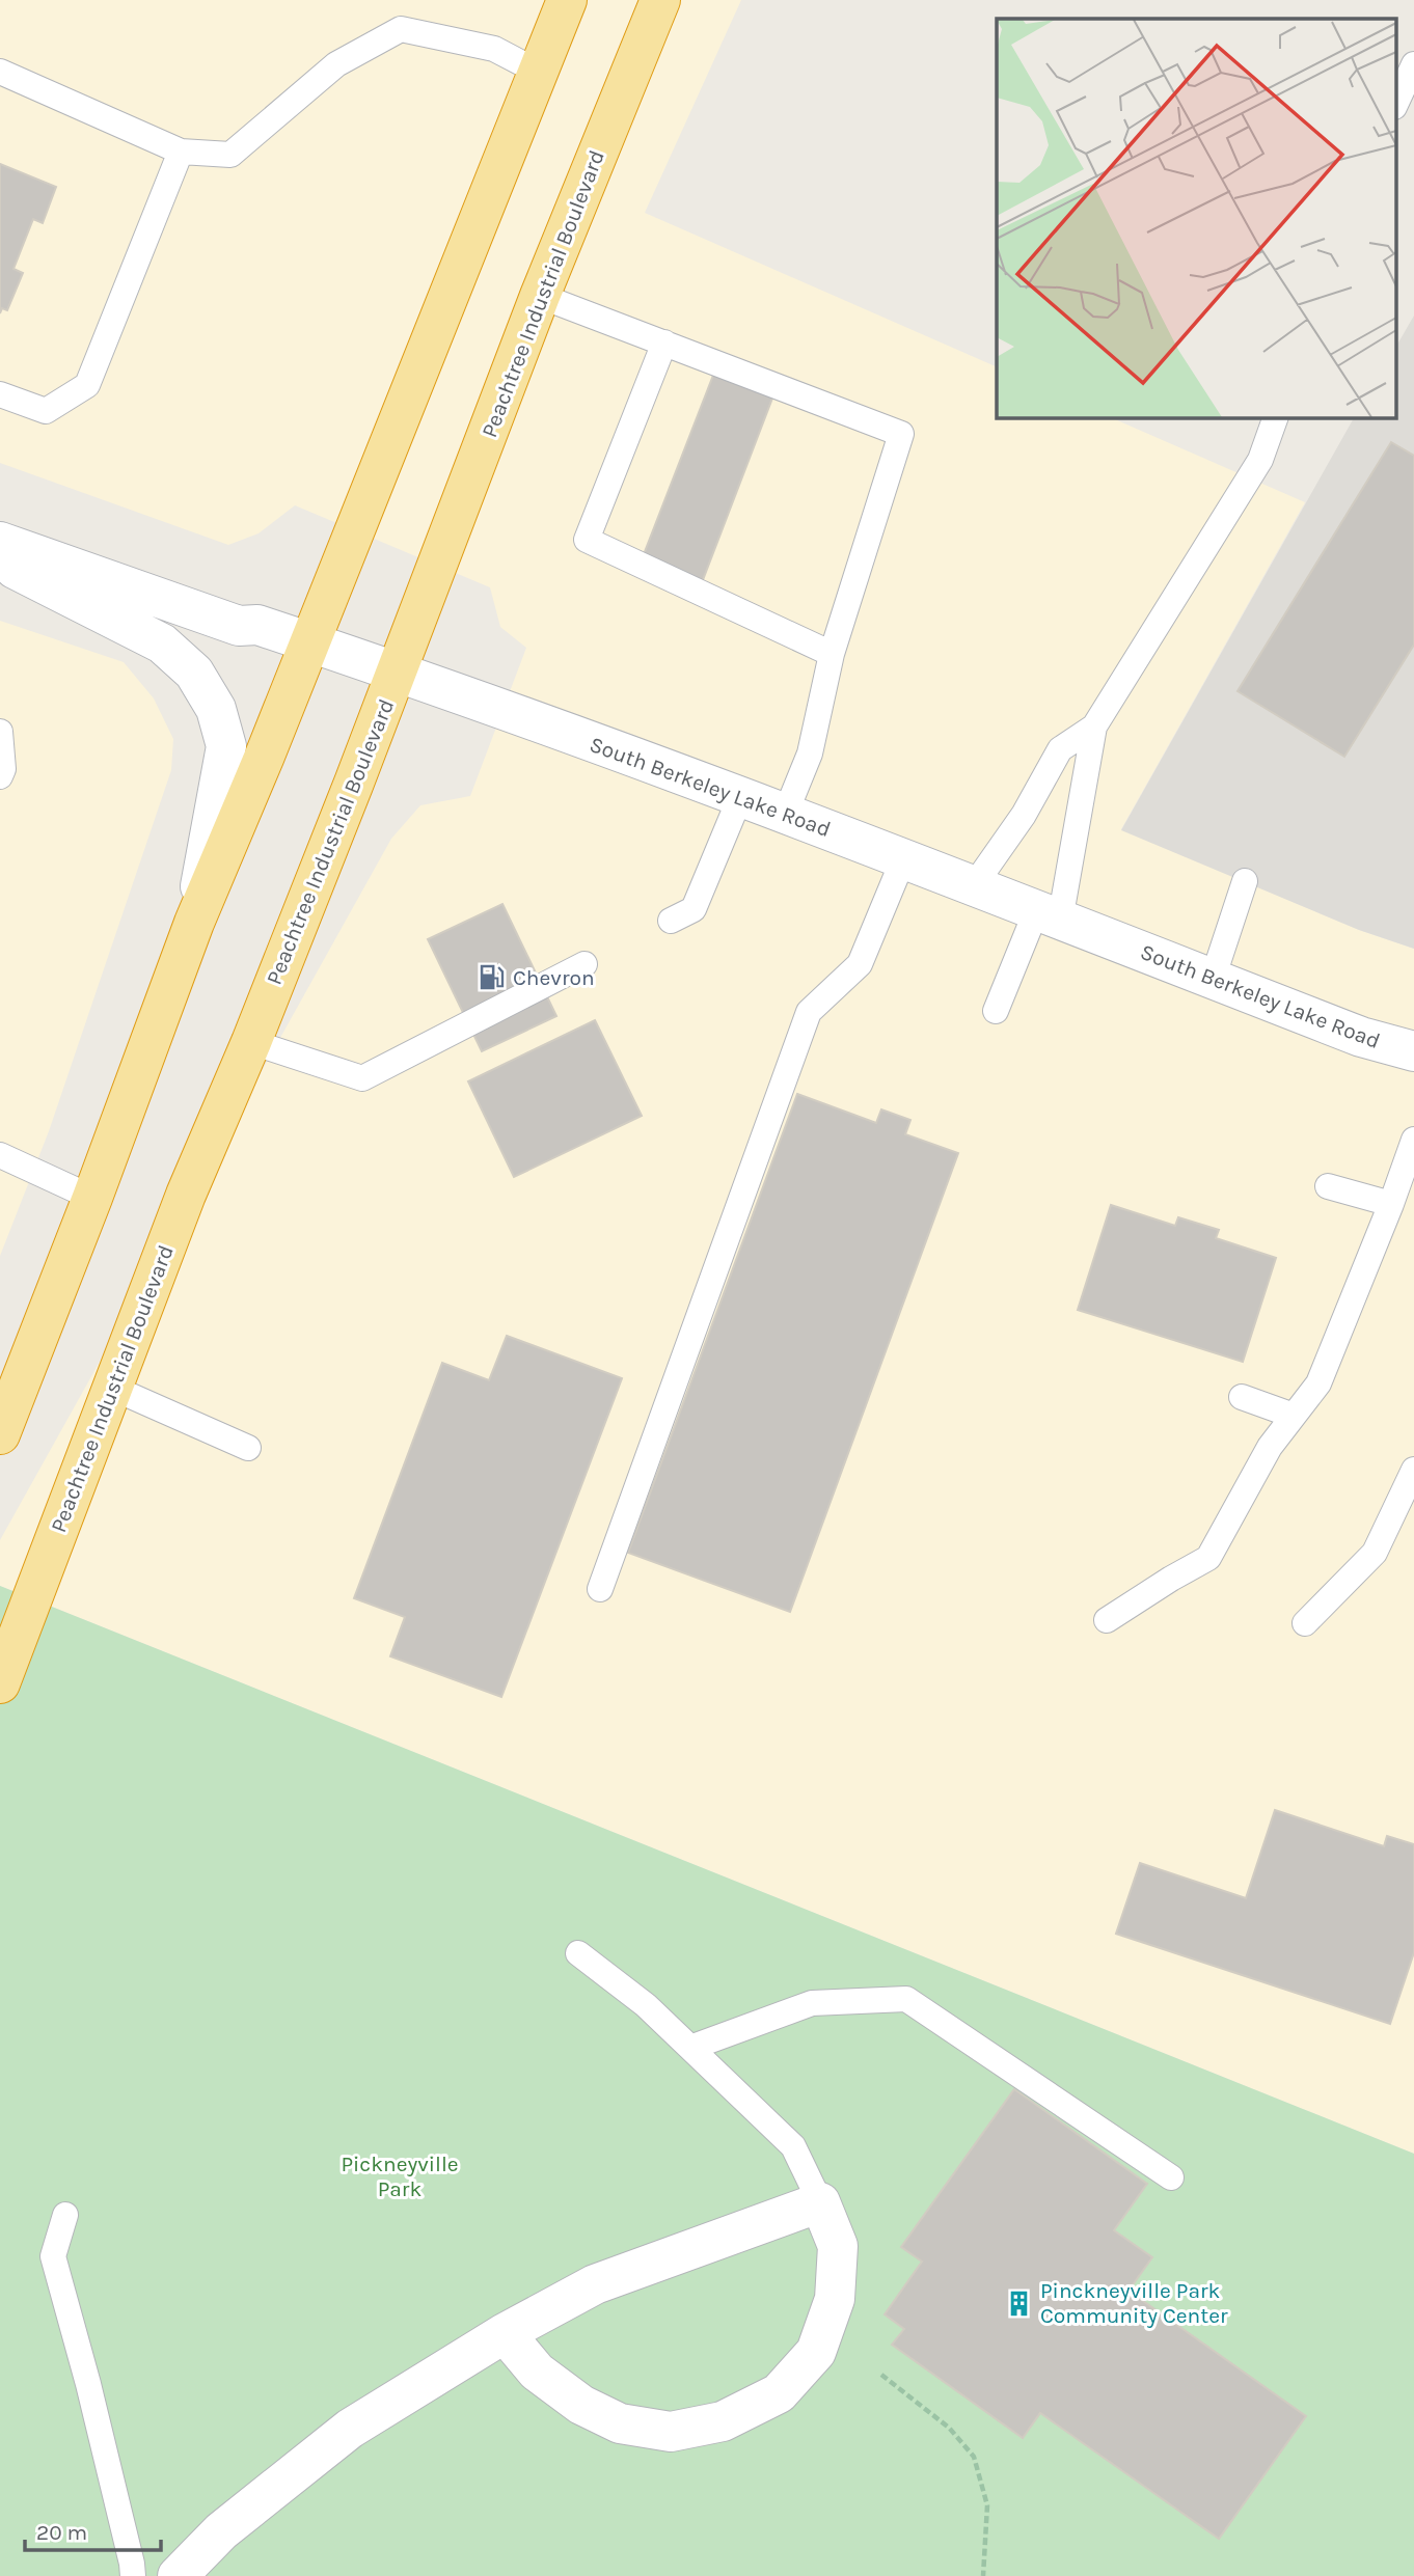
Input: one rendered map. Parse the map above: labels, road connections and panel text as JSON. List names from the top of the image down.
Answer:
{
  "streets": {
    "highway": ["Peachtree Industrial Boulevard"],
    "street": ["South Berkeley Lake Road"]
  },
  "crossings": [
    ["Peachtree Industrial Boulevard", "South Berkeley Lake Road"]
  ],
  "parks": ["Pickneyville Park"],
  "places": {
    "fuel station": ["Chevron"],
    "building": ["Pinckneyville Park Community Center"]
  },
  "scale_bar": "20 m"
}
